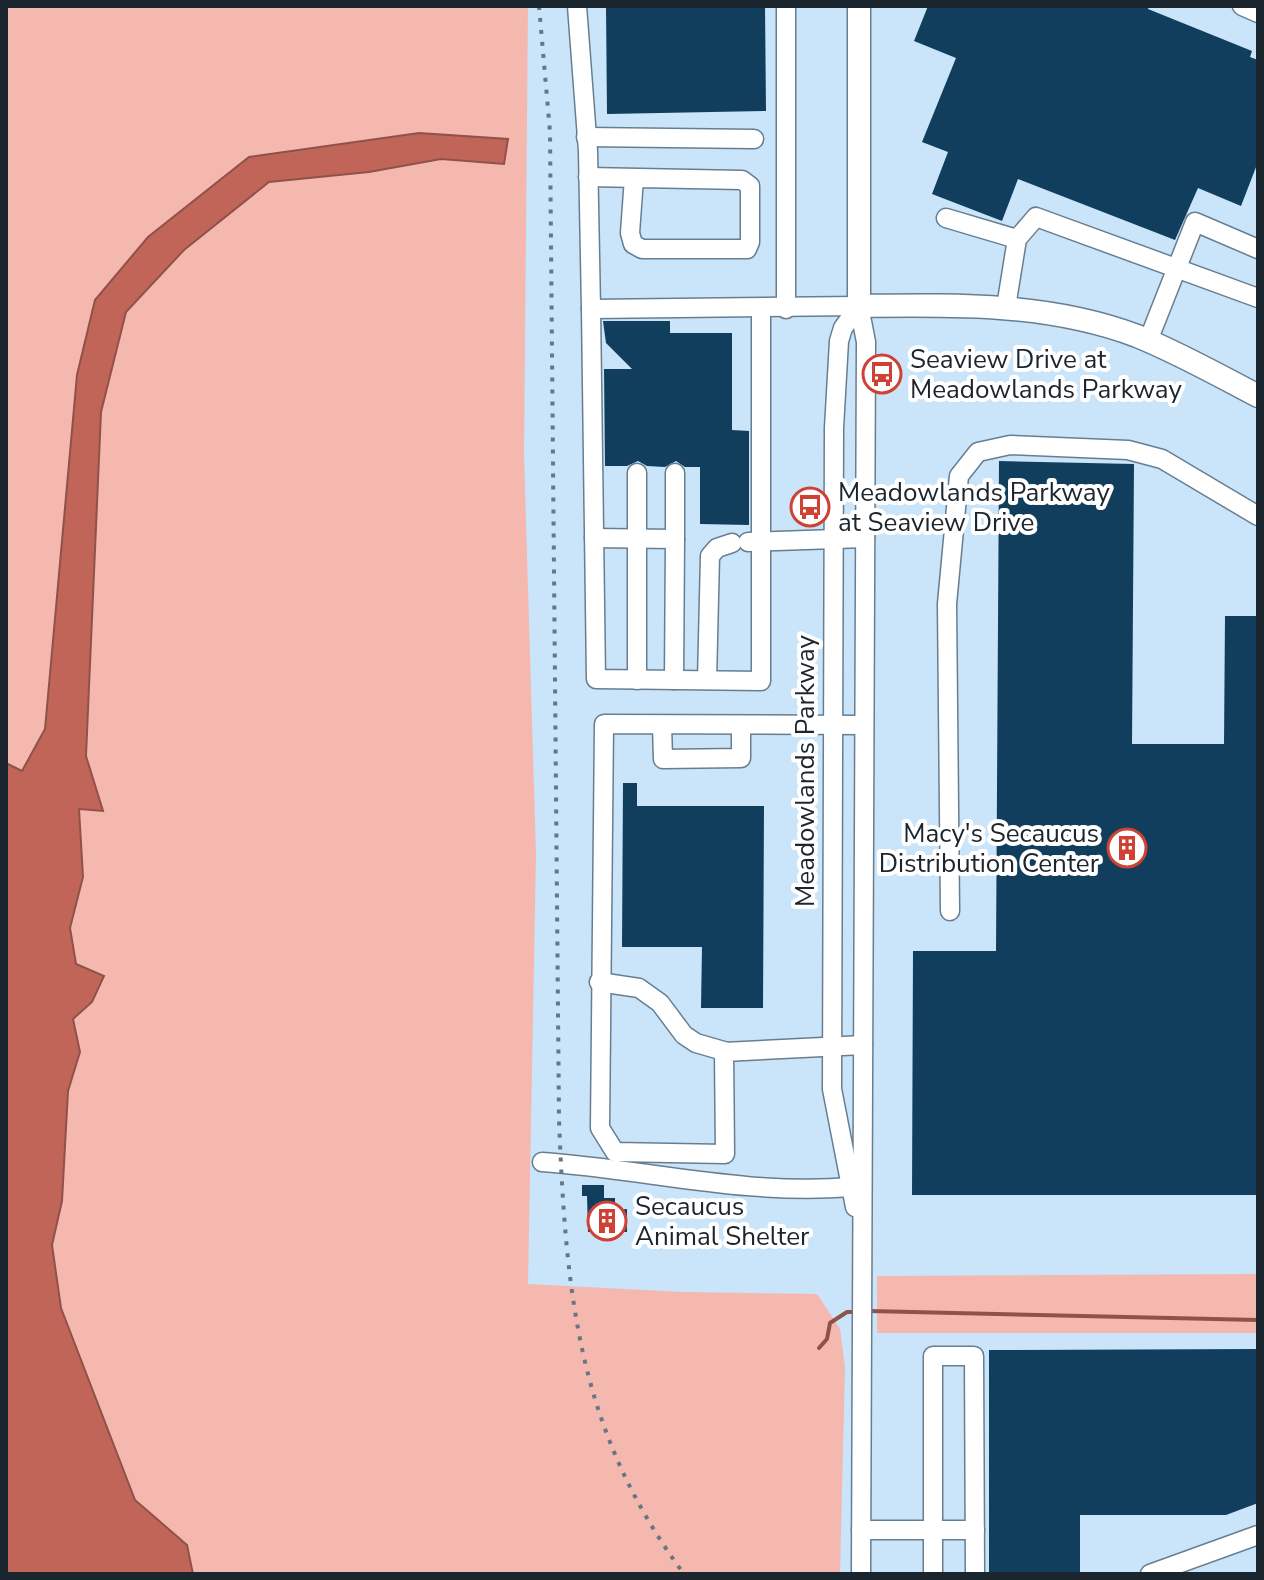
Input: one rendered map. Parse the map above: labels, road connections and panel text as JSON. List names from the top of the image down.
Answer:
{
  "streets": {
    "main road": ["Meadowlands Parkway"]
  },
  "places": {
    "bus stop": ["Seaview Drive at Meadowlands Parkway", "Meadowlands Parkway at Seaview Drive"],
    "building": ["Macy's Secaucus Distribution Center", "Secaucus Animal Shelter"]
  }
}
